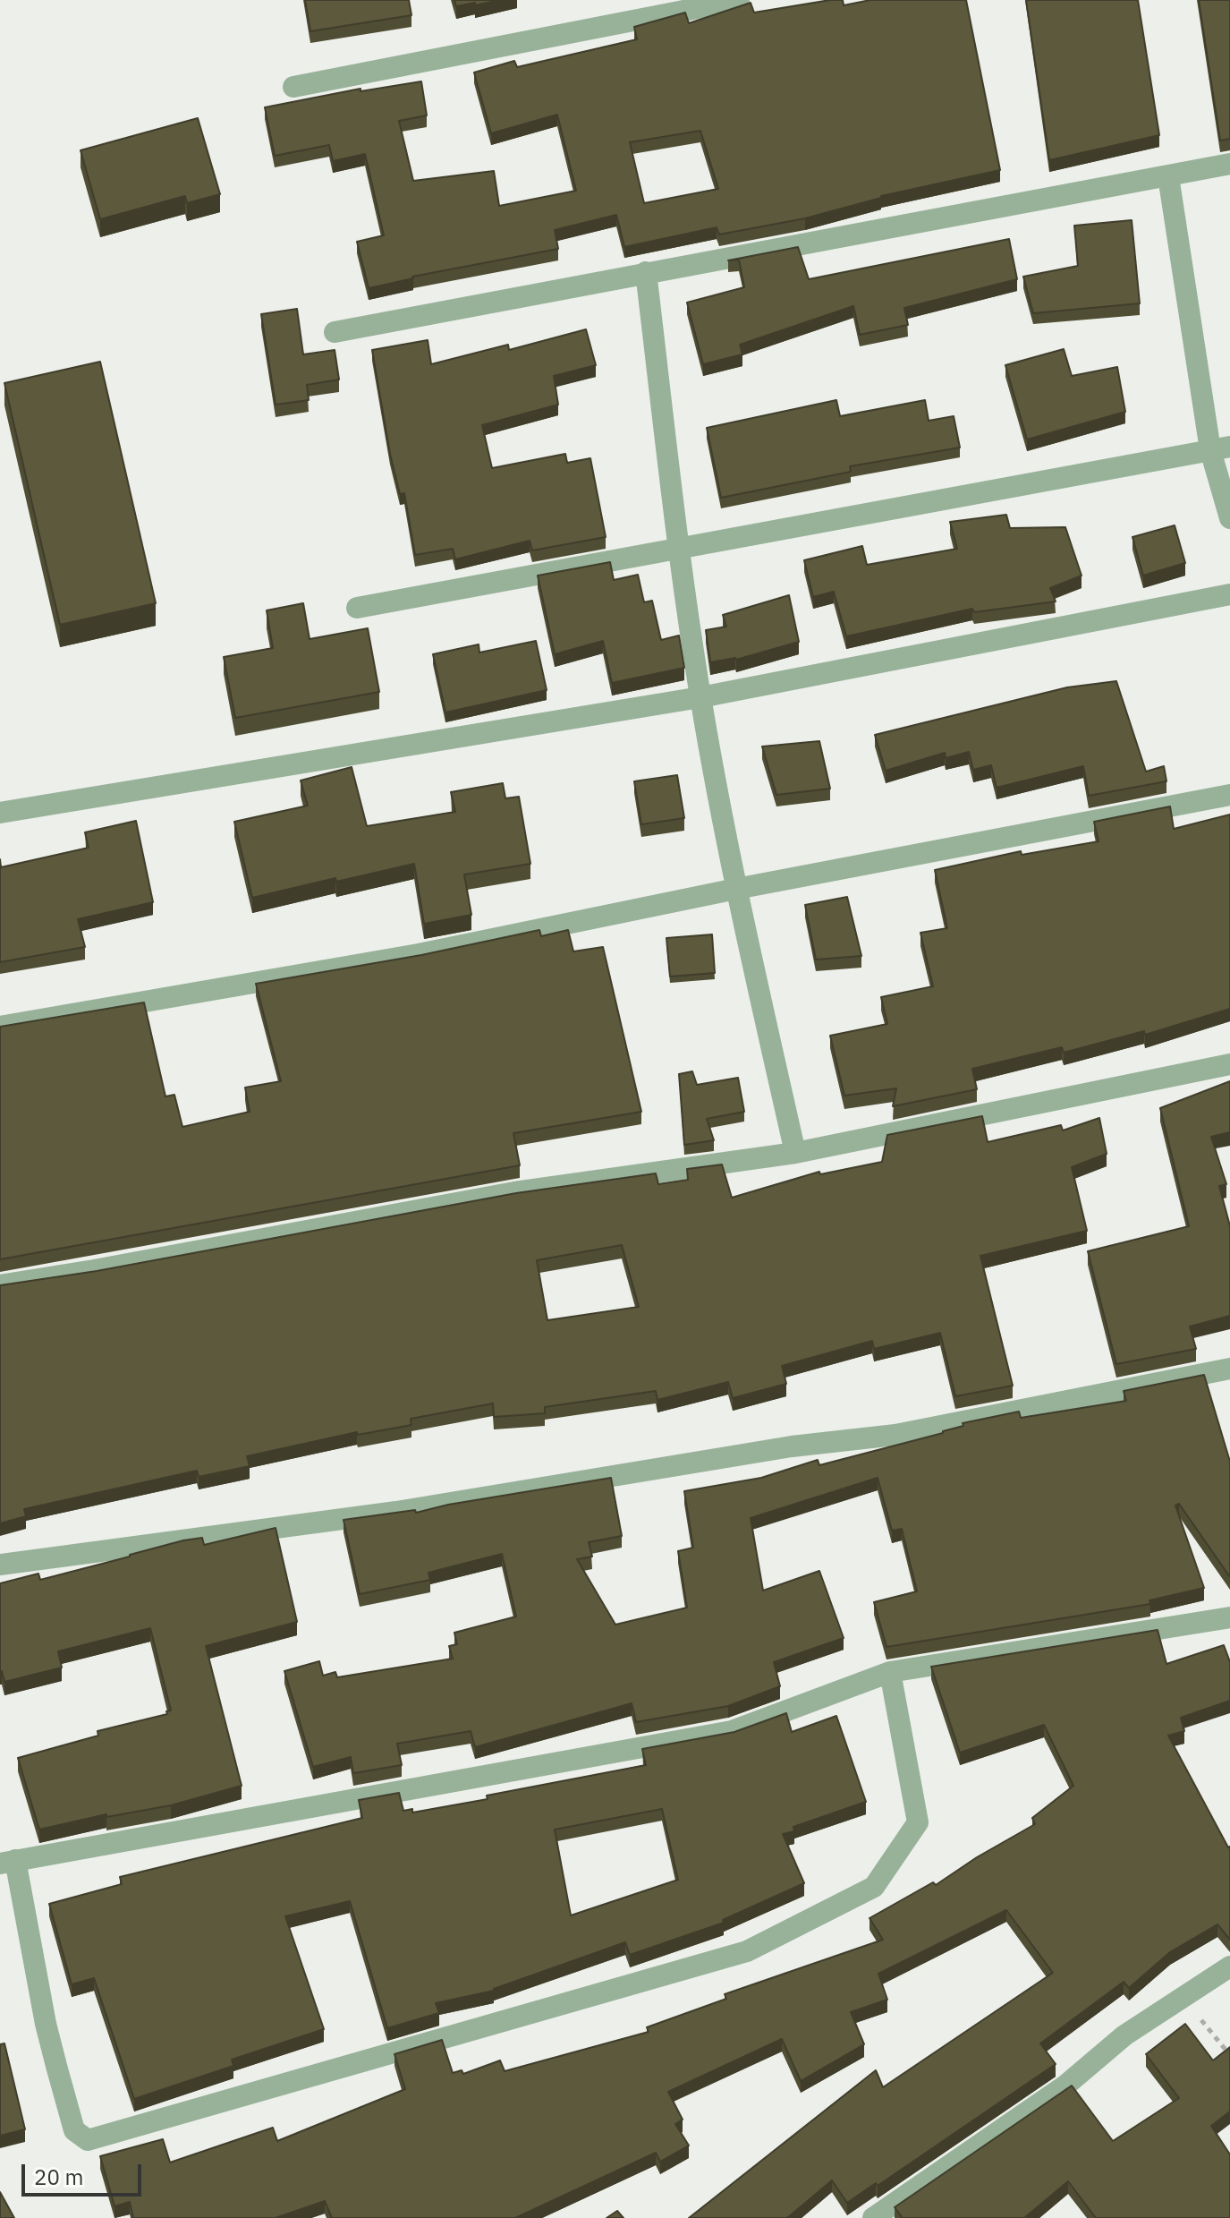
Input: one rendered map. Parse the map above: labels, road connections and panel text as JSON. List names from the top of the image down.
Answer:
{
  "scale_bar": "20 m"
}
